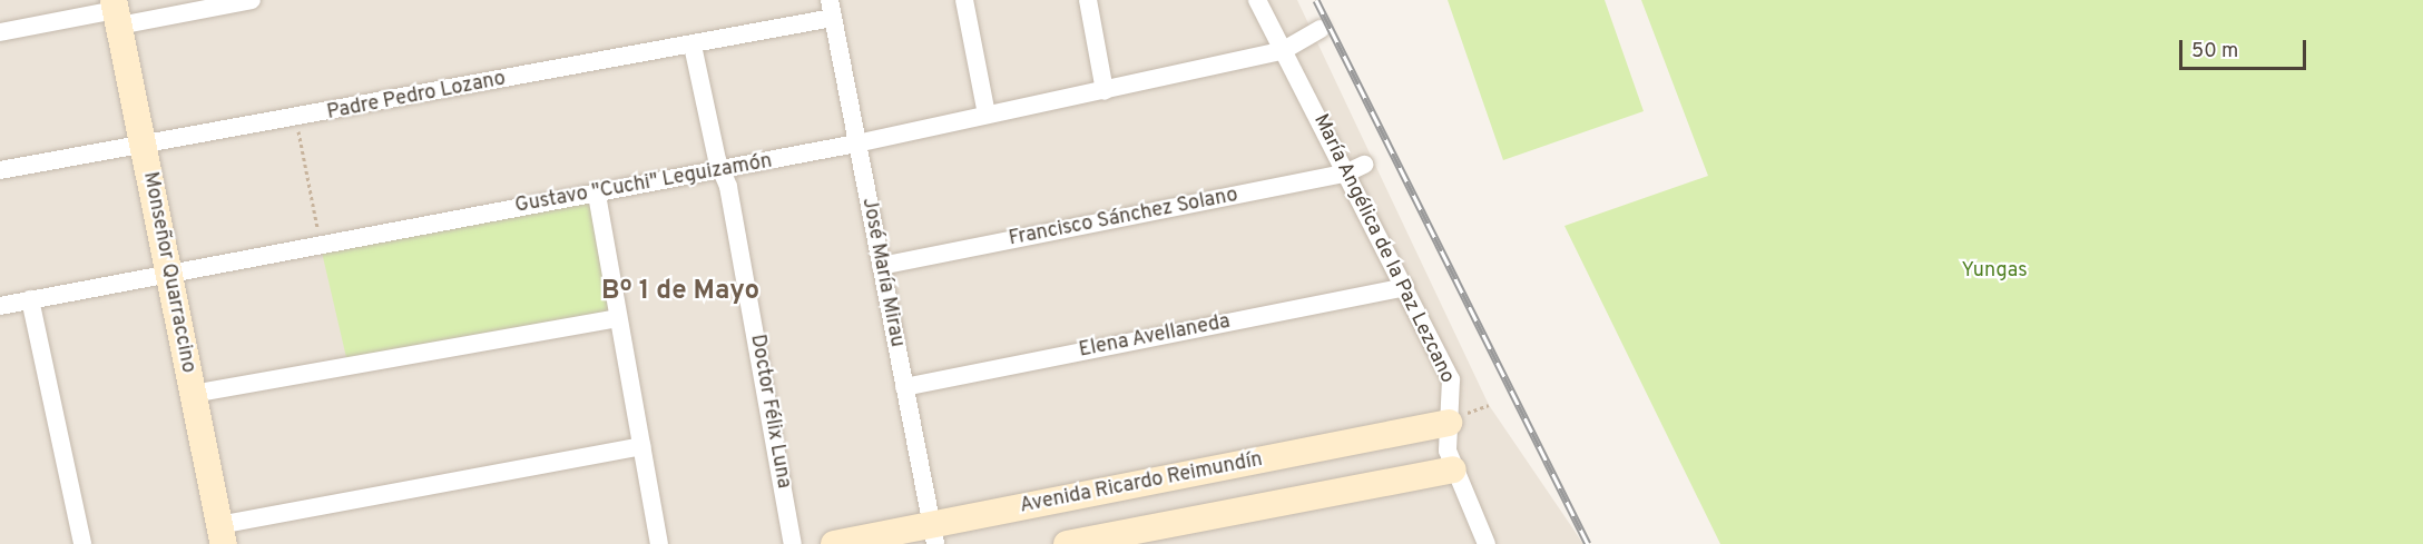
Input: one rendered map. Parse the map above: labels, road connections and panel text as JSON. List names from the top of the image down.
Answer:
{
  "streets": {
    "street": [
      "Padre Pedro Lozano",
      "Gustavo \"Cuchi\" Leguizamón",
      "Francisco Sánchez Solano",
      "María Angélica de la Paz Lezcano",
      "Monseñor Quarraccino",
      "José María Mirau",
      "Elena Avellaneda",
      "Doctor Félix Luna",
      "Avenida Ricardo Reimundín"
    ]
  },
  "crossings": [
    ["Padre Pedro Lozano", "Monseñor Quarraccino"],
    ["Padre Pedro Lozano", "José María Mirau"],
    ["Padre Pedro Lozano", "Doctor Félix Luna"],
    ["Gustavo \"Cuchi\" Leguizamón", "María Angélica de la Paz Lezcano"],
    ["Gustavo \"Cuchi\" Leguizamón", "Monseñor Quarraccino"],
    ["Gustavo \"Cuchi\" Leguizamón", "José María Mirau"],
    ["Gustavo \"Cuchi\" Leguizamón", "Doctor Félix Luna"],
    ["Francisco Sánchez Solano", "María Angélica de la Paz Lezcano"],
    ["Francisco Sánchez Solano", "José María Mirau"],
    ["María Angélica de la Paz Lezcano", "Elena Avellaneda"],
    ["María Angélica de la Paz Lezcano", "Avenida Ricardo Reimundín"],
    ["José María Mirau", "Elena Avellaneda"],
    ["José María Mirau", "Avenida Ricardo Reimundín"]
  ],
  "districts": ["Bº 1 de Mayo"],
  "parks": ["Yungas"],
  "scale_bar": "50 m"
}
